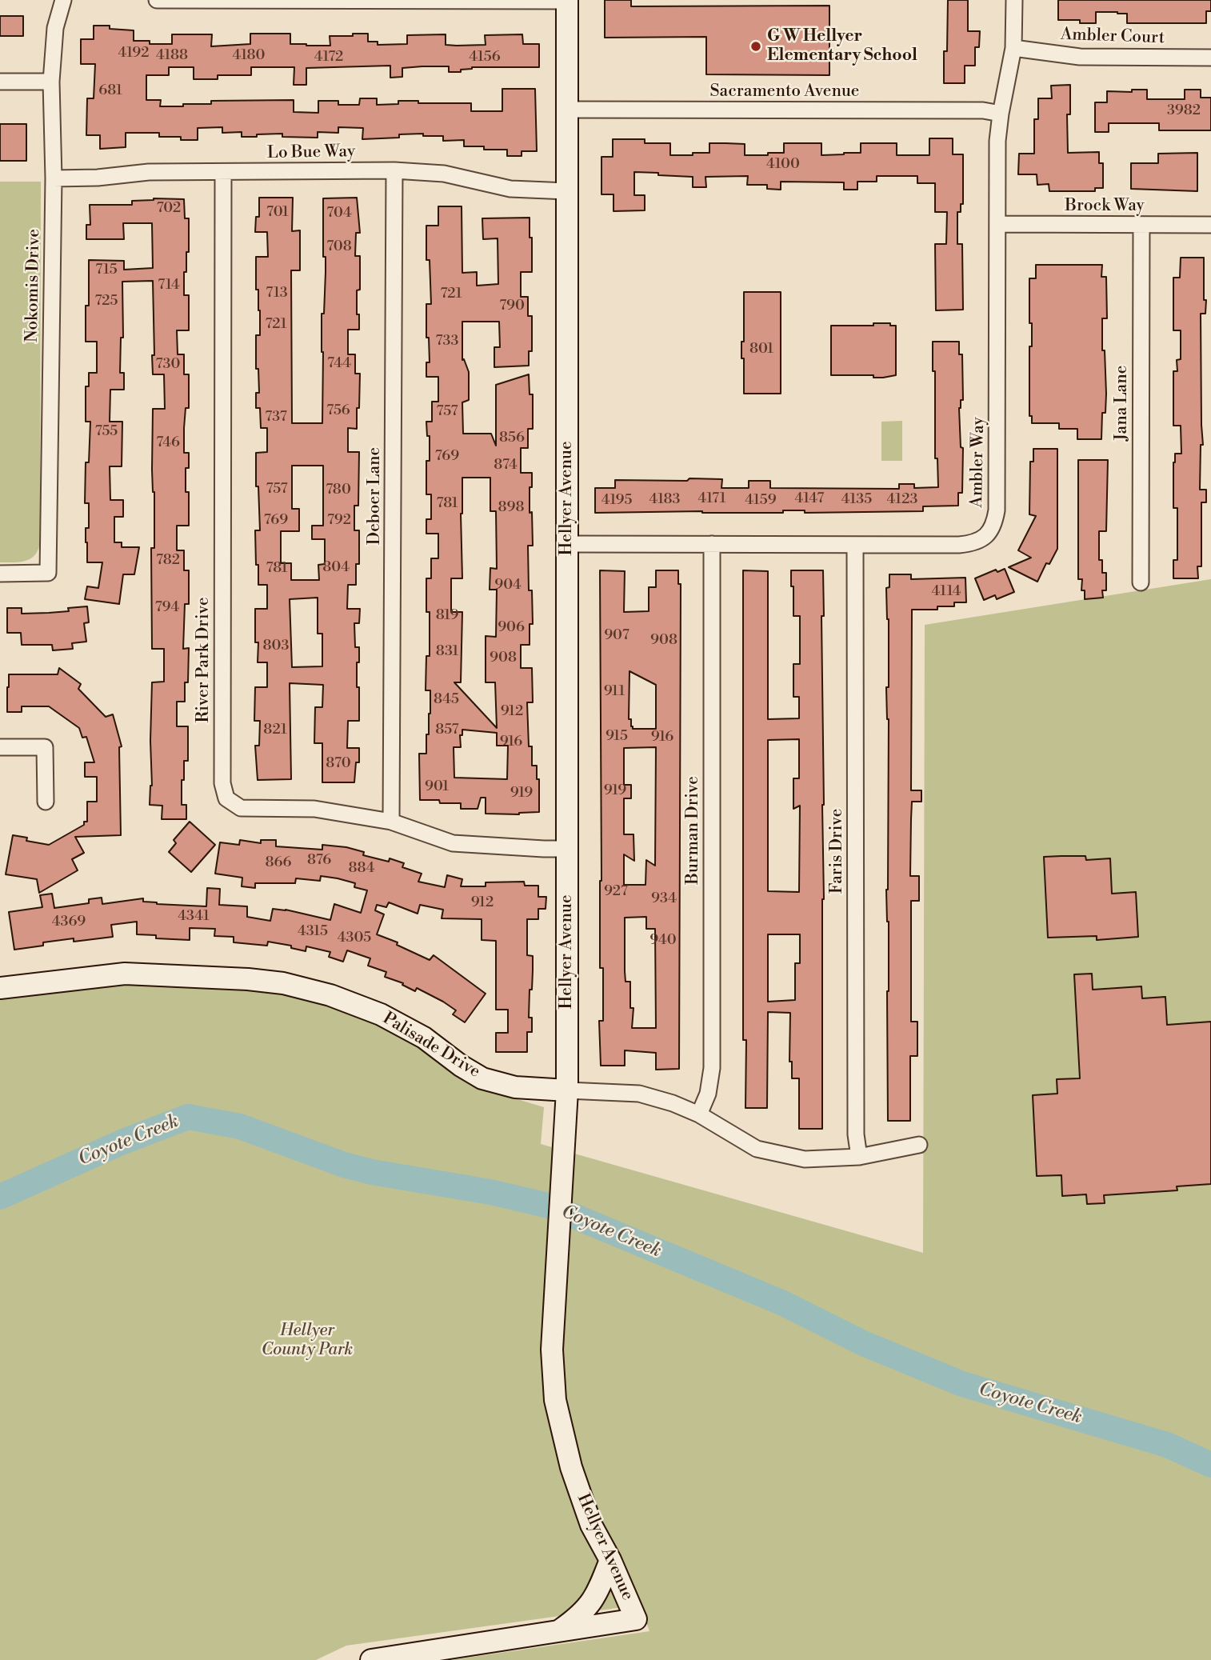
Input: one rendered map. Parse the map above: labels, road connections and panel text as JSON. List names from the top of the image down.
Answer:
{
  "streets": {
    "street": [
      "Ambler Court",
      "Sacramento Avenue",
      "Lo Bue Way",
      "Brock Way",
      "Nokomis Drive",
      "Jana Lane",
      "Ambler Way",
      "Deboer Lane",
      "Hellyer Avenue",
      "River Park Drive",
      "Burman Drive",
      "Faris Drive",
      "Palisade Drive"
    ]
  },
  "crossings": [
    ["Ambler Court", "Ambler Way"],
    ["Sacramento Avenue", "Ambler Way"],
    ["Sacramento Avenue", "Hellyer Avenue"],
    ["Lo Bue Way", "Nokomis Drive"],
    ["Lo Bue Way", "Deboer Lane"],
    ["Lo Bue Way", "Hellyer Avenue"],
    ["Lo Bue Way", "River Park Drive"],
    ["Brock Way", "Jana Lane"],
    ["Brock Way", "Ambler Way"],
    ["Ambler Way", "Hellyer Avenue"],
    ["Ambler Way", "Burman Drive"],
    ["Ambler Way", "Faris Drive"],
    ["Deboer Lane", "River Park Drive"],
    ["Hellyer Avenue", "River Park Drive"],
    ["Hellyer Avenue", "Palisade Drive"],
    ["Burman Drive", "Palisade Drive"],
    ["Faris Drive", "Palisade Drive"]
  ],
  "water": ["Coyote Creek"],
  "parks": ["Hellyer County Park"],
  "places": ["G W Hellyer Elementary School"],
  "house_numbers": [
    "4192",
    "4188",
    "4180",
    "4172",
    "4156",
    "681",
    "3982",
    "4100",
    "702",
    "701",
    "704",
    "708",
    "715",
    "714",
    "713",
    "721",
    "725",
    "790",
    "721",
    "733",
    "801",
    "744",
    "730",
    "756",
    "757",
    "737",
    "755",
    "856",
    "746",
    "769",
    "874",
    "757",
    "780",
    "4171",
    "4147",
    "4183",
    "4135",
    "4123",
    "4195",
    "4159",
    "781",
    "898",
    "769",
    "792",
    "782",
    "804",
    "781",
    "904",
    "4114",
    "794",
    "819",
    "906",
    "907",
    "908",
    "803",
    "831",
    "908",
    "911",
    "845",
    "912",
    "821",
    "857",
    "915",
    "916",
    "916",
    "870",
    "901",
    "919",
    "919",
    "876",
    "866",
    "884",
    "927",
    "934",
    "912",
    "4341",
    "4369",
    "4315",
    "4305",
    "940"
  ]
}
